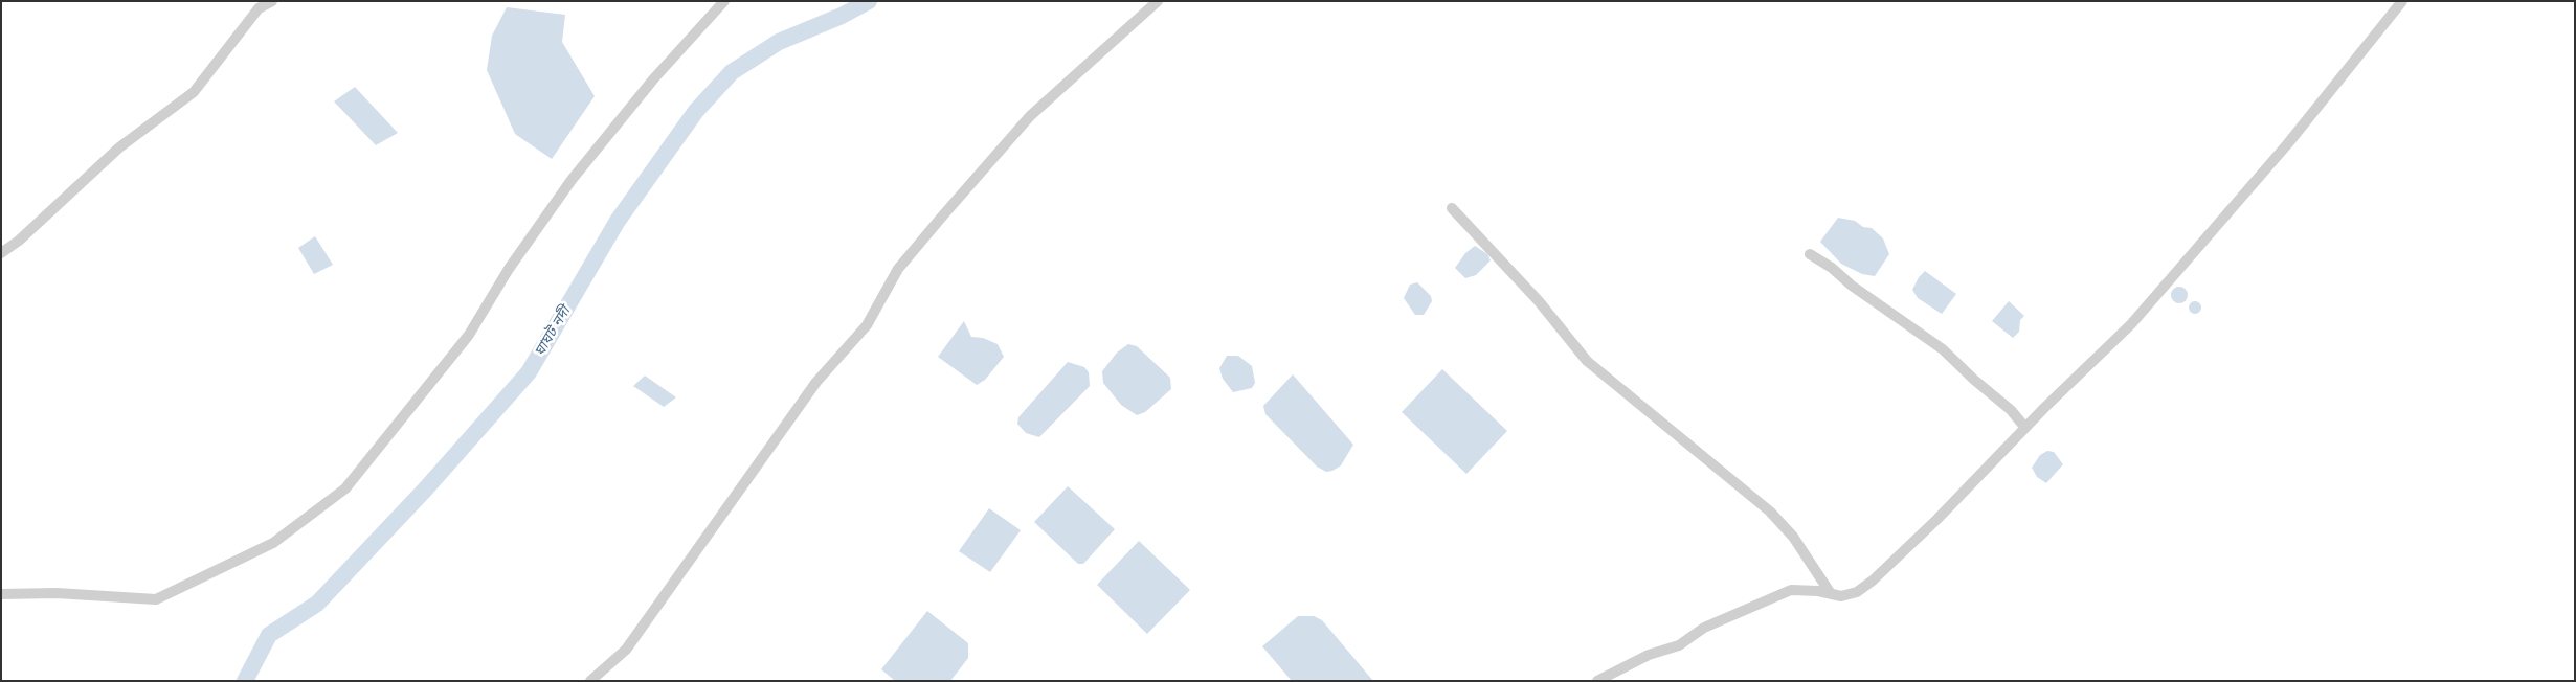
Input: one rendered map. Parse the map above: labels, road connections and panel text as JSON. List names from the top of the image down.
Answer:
{
  "water": ["ঘাঘট নদী"]
}
